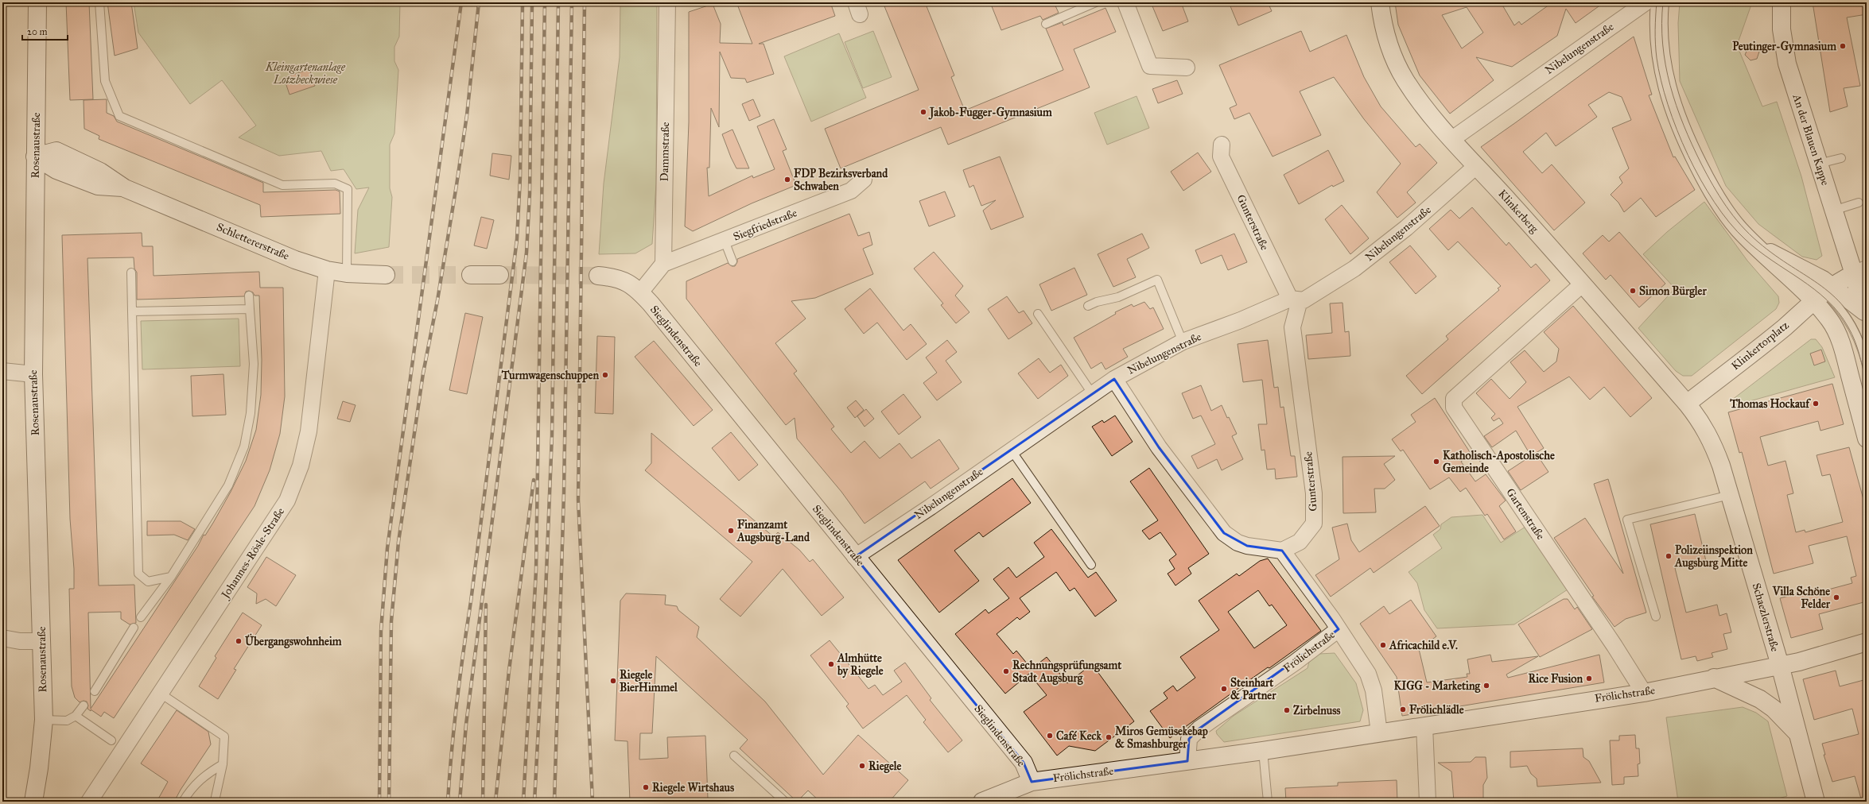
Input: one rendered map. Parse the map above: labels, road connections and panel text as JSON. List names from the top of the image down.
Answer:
{
  "streets": {
    "street": [
      "Nibelungenstraße",
      "An der Blauen Kappe",
      "Rosenaustraße",
      "Dammstraße",
      "Klinkerberg",
      "Gunterstraße",
      "Siegfriedstraße",
      "Schlettererstraße",
      "Sieglindenstraße",
      "Klinkertorplatz",
      "Gartenstraße",
      "Johannes-Rösle-Straße",
      "Schaezlerstraße",
      "Frölichstraße"
    ]
  },
  "crossings": [
    ["Nibelungenstraße", "Klinkerberg"],
    ["Nibelungenstraße", "Gunterstraße"],
    ["Nibelungenstraße", "Sieglindenstraße"],
    ["An der Blauen Kappe", "Klinkertorplatz"],
    ["Rosenaustraße", "Schlettererstraße"],
    ["Dammstraße", "Siegfriedstraße"],
    ["Klinkerberg", "Klinkertorplatz"],
    ["Klinkerberg", "Gartenstraße"],
    ["Klinkerberg", "Schaezlerstraße"],
    ["Gunterstraße", "Frölichstraße"],
    ["Schlettererstraße", "Johannes-Rösle-Straße"],
    ["Sieglindenstraße", "Frölichstraße"],
    ["Klinkertorplatz", "Schaezlerstraße"],
    ["Gartenstraße", "Frölichstraße"],
    ["Schaezlerstraße", "Frölichstraße"]
  ],
  "parks": ["Kleingartenanlage Lotzbeckwiese"],
  "places": [
    "Peutinger-Gymnasium",
    "Jakob-Fugger-Gymnasium",
    "FDP Bezirksverband Schwaben",
    "Simon Bürgler",
    "Turmwagenschuppen",
    "Thomas Hockauf",
    "Katholisch-Apostolische Gemeinde",
    "Finanzamt Augsburg-Land",
    "Polizeiinspektion Augsburg Mitte",
    "Villa Schöne Felder",
    "Übergangswohnheim",
    "Africachild e.V.",
    "Almhütte by Riegele",
    "Rechnungsprüfungsamt Stadt Augsburg",
    "Rice Fusion",
    "Riegele BierHimmel",
    "KIGG - Marketing",
    "Steinhart & Partner",
    "Frölichlädle",
    "Zirbelnuss",
    "Café Keck",
    "Miros Gemüsekebap & Smashburger",
    "Riegele",
    "Riegele Wirtshaus"
  ],
  "scale_bar": "20 m"
}
